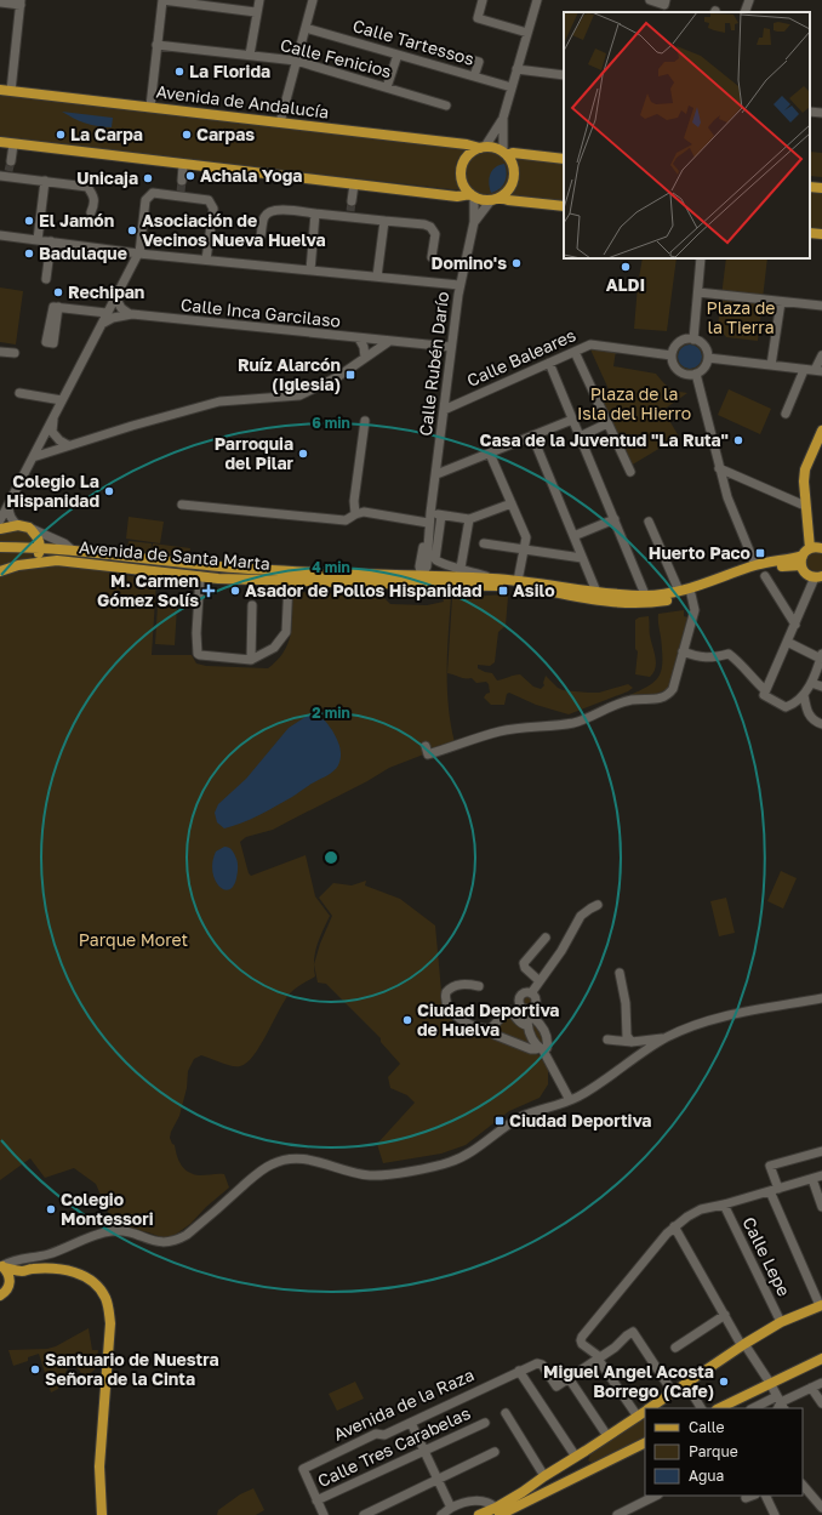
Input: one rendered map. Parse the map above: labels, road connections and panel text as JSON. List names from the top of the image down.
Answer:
{
  "streets": {
    "main road": ["Avenida de Andalucía", "Avenida de Santa Marta"],
    "street": [
      "Calle Tartessos",
      "Calle Fenicios",
      "Calle Inca Garcilaso",
      "Calle Baleares",
      "Calle Rubén Darío",
      "Calle Lepe",
      "Avenida de la Raza",
      "Calle Tres Carabelas"
    ]
  },
  "crossings": [
    ["Avenida de Andalucía", "Calle Rubén Darío"],
    ["Calle Inca Garcilaso", "Calle Rubén Darío"],
    ["Calle Baleares", "Calle Rubén Darío"],
    ["Calle Rubén Darío", "Avenida de Santa Marta"],
    ["Avenida de la Raza", "Calle Tres Carabelas"]
  ],
  "parks": ["Plaza de la Tierra", "Plaza de la Isla del Hierro", "Parque Moret"],
  "places": {
    "other": [
      "La Florida",
      "La Carpa",
      "Carpas",
      "Achala Yoga",
      "Unicaja",
      "El Jamón",
      "Asociación de Vecinos Nueva Huelva",
      "Badulaque",
      "Domino's",
      "ALDI",
      "Rechipan",
      "Casa de la Juventud \"La Ruta\"",
      "Parroquia del Pilar",
      "Colegio La Hispanidad",
      "Asador de Pollos Hispanidad",
      "Ciudad Deportiva de Huelva",
      "Colegio Montessori",
      "Santuario de Nuestra Señora de la Cinta",
      "Miguel Angel Acosta Borrego (Cafe)"
    ],
    "transit": [
      "Ruíz Alarcón (Iglesia)",
      "Huerto Paco",
      "Asilo",
      "Ciudad Deportiva"
    ],
    "health": ["M. Carmen Gómez Solís"]
  },
  "legend": ["Calle", "Parque", "Agua"],
  "rings": ["6 min", "4 min", "2 min"]
}
